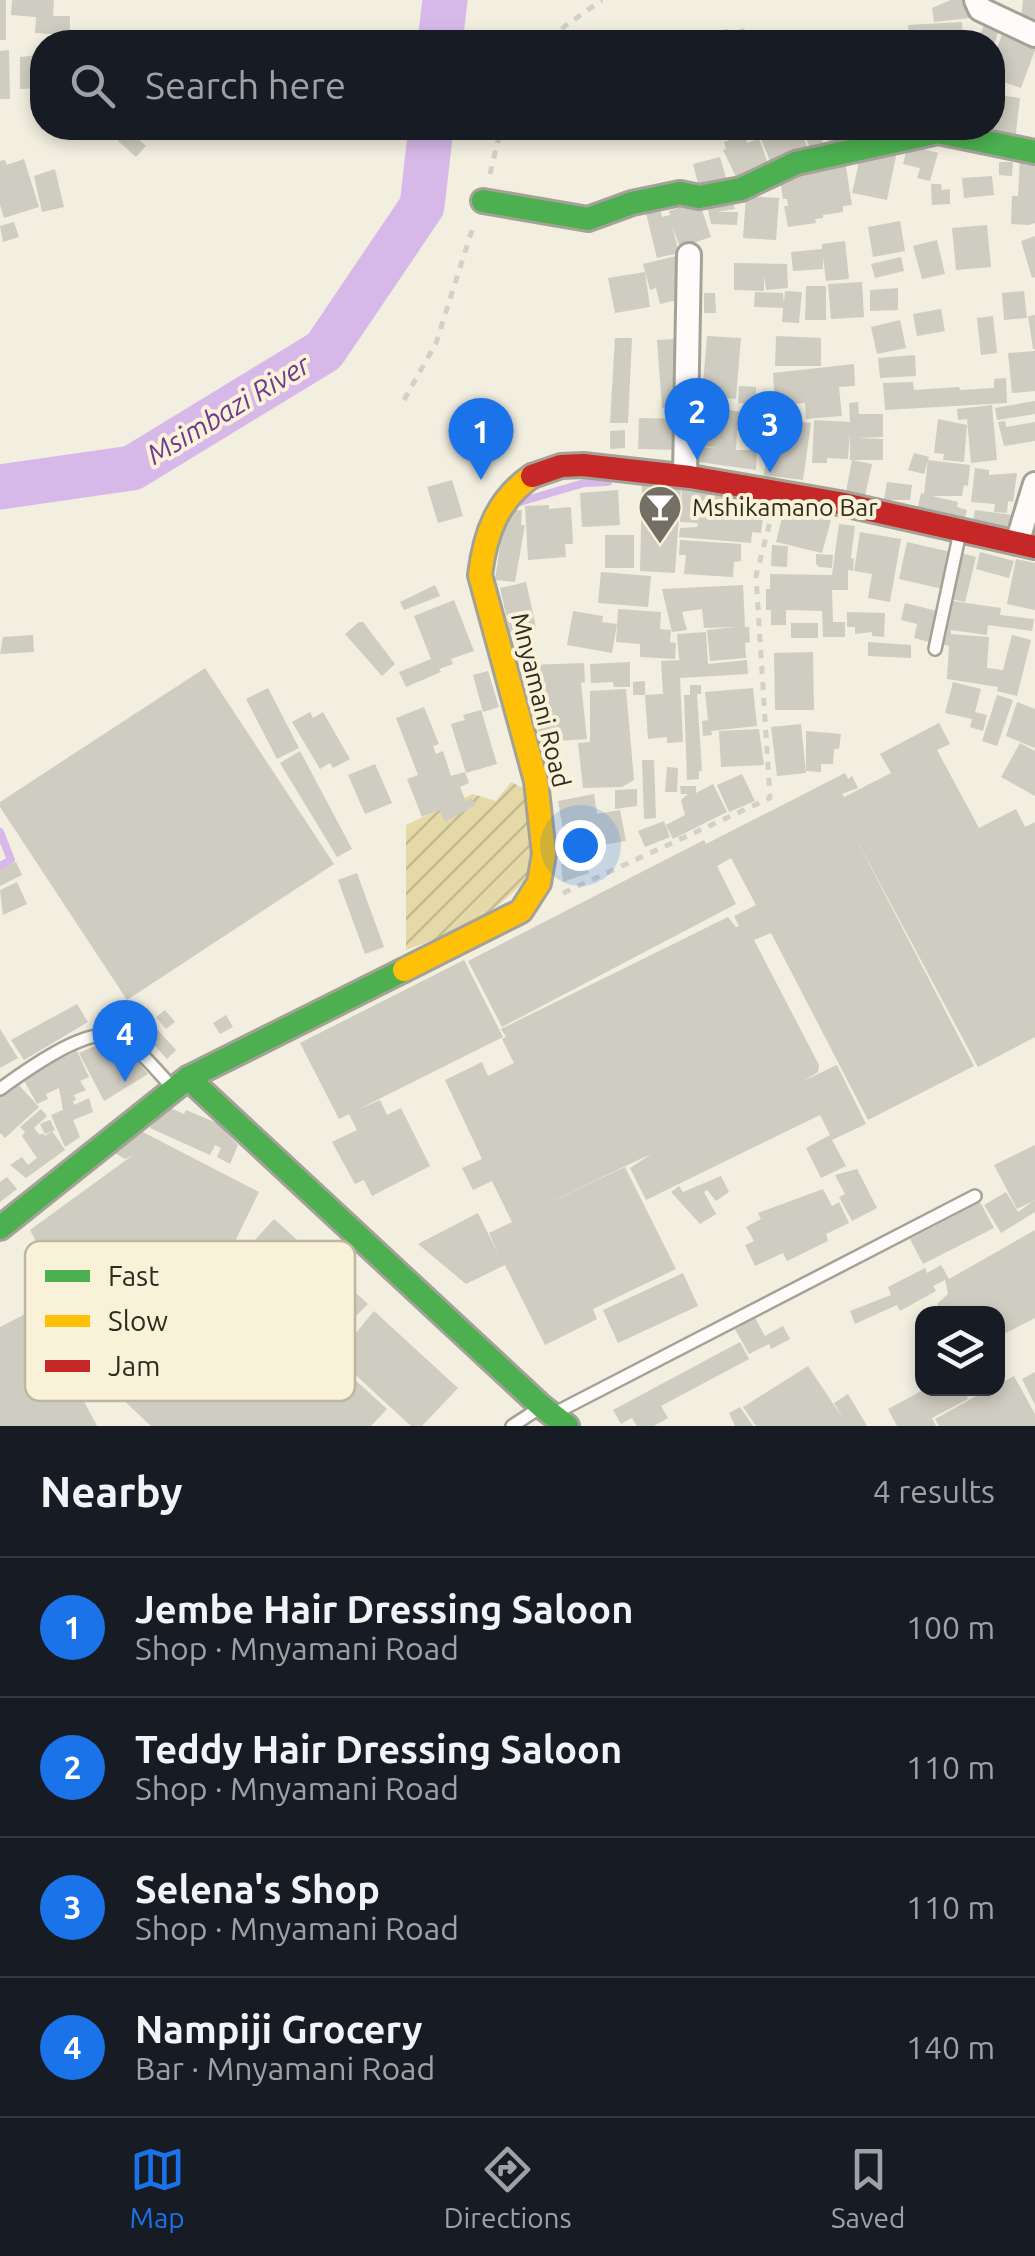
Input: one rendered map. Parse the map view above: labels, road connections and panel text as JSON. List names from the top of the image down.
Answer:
{
  "streets": {
    "street": ["Mnyamani Road"]
  },
  "water": ["Msimbazi River"],
  "places": {
    "bar": ["Mshikamano Bar"]
  },
  "legend": ["Fast", "Slow", "Jam"],
  "page": {
    "search": "Search here",
    "pins": [
      "2",
      "3",
      "1",
      "4"
    ],
    "heading": ["Nearby", "4 results"],
    "list": [
      {
        "mark": "1",
        "name": "Jembe Hair Dressing Saloon",
        "note": "Shop · Mnyamani Road",
        "value": "100 m"
      },
      {
        "mark": "2",
        "name": "Teddy Hair Dressing Saloon",
        "note": "Shop · Mnyamani Road",
        "value": "110 m"
      },
      {
        "mark": "3",
        "name": "Selena's Shop",
        "note": "Shop · Mnyamani Road",
        "value": "110 m"
      },
      {
        "mark": "4",
        "name": "Nampiji Grocery",
        "note": "Bar · Mnyamani Road",
        "value": "140 m"
      }
    ],
    "nav": ["Map", "Directions", "Saved"]
  }
}
